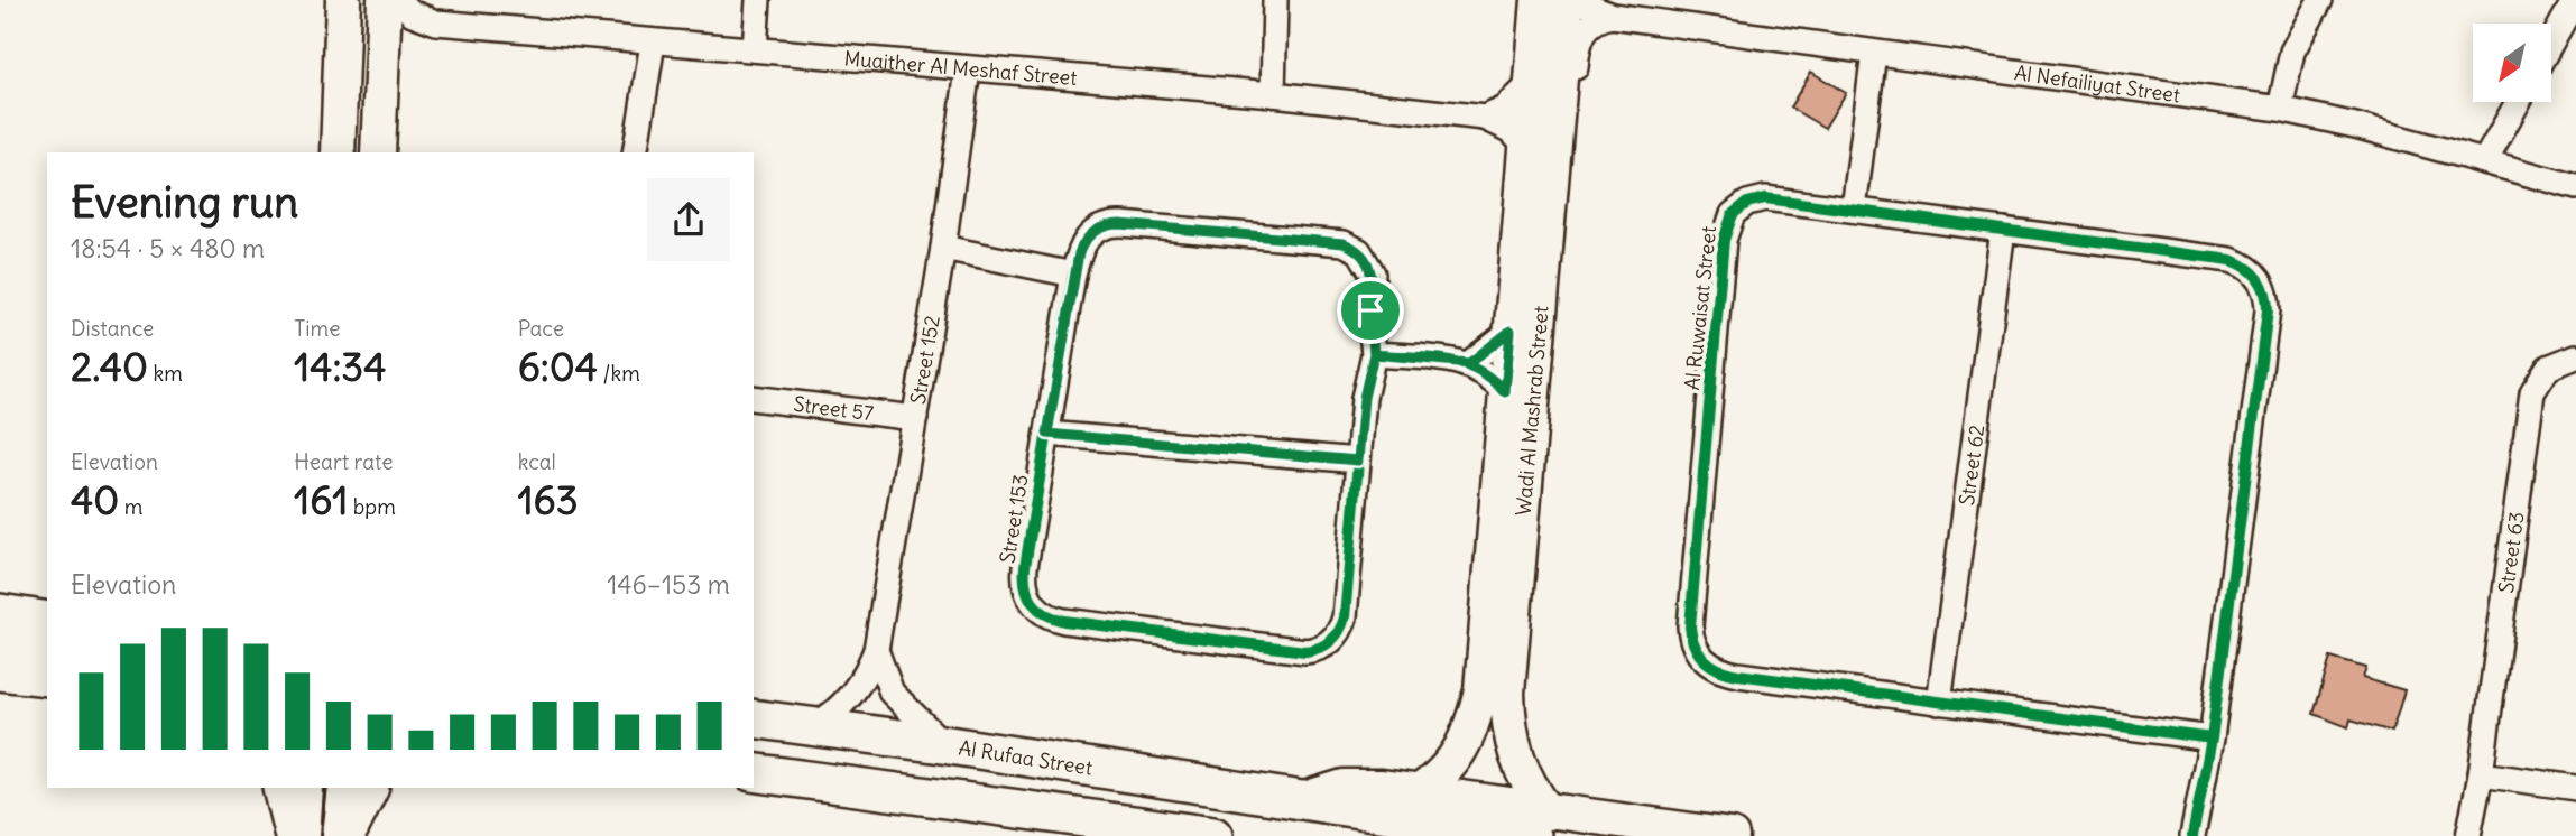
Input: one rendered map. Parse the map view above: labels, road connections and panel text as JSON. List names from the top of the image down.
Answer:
{
  "streets": {
    "main road": ["Al Rufaa Street"],
    "street": [
      "Muaither Al Meshaf Street",
      "Al Nefailiyat Street",
      "Al Ruwaisat Street",
      "Street 152",
      "Street 57",
      "Wadi Al Mashrab Street",
      "Street 62",
      "Street 153",
      "Street 63"
    ]
  },
  "crossings": [
    ["Muaither Al Meshaf Street", "Street 152"],
    ["Muaither Al Meshaf Street", "Wadi Al Mashrab Street"],
    ["Al Ruwaisat Street", "Street 62"],
    ["Street 152", "Street 57"],
    ["Street 152", "Al Rufaa Street"],
    ["Wadi Al Mashrab Street", "Al Rufaa Street"]
  ],
  "north": "bottom left",
  "page": {
    "heading": ["Evening run", "18:54 · 5 × 480 m"],
    "stats": [
      ["Distance", "2.40 km"],
      ["Time", "14:34"],
      ["Pace", "6:04 /km"],
      ["Elevation", "40 m"],
      ["Heart rate", "161 bpm"],
      ["kcal", "163"]
    ],
    "chart": ["Elevation", "146–153 m"]
  }
}
